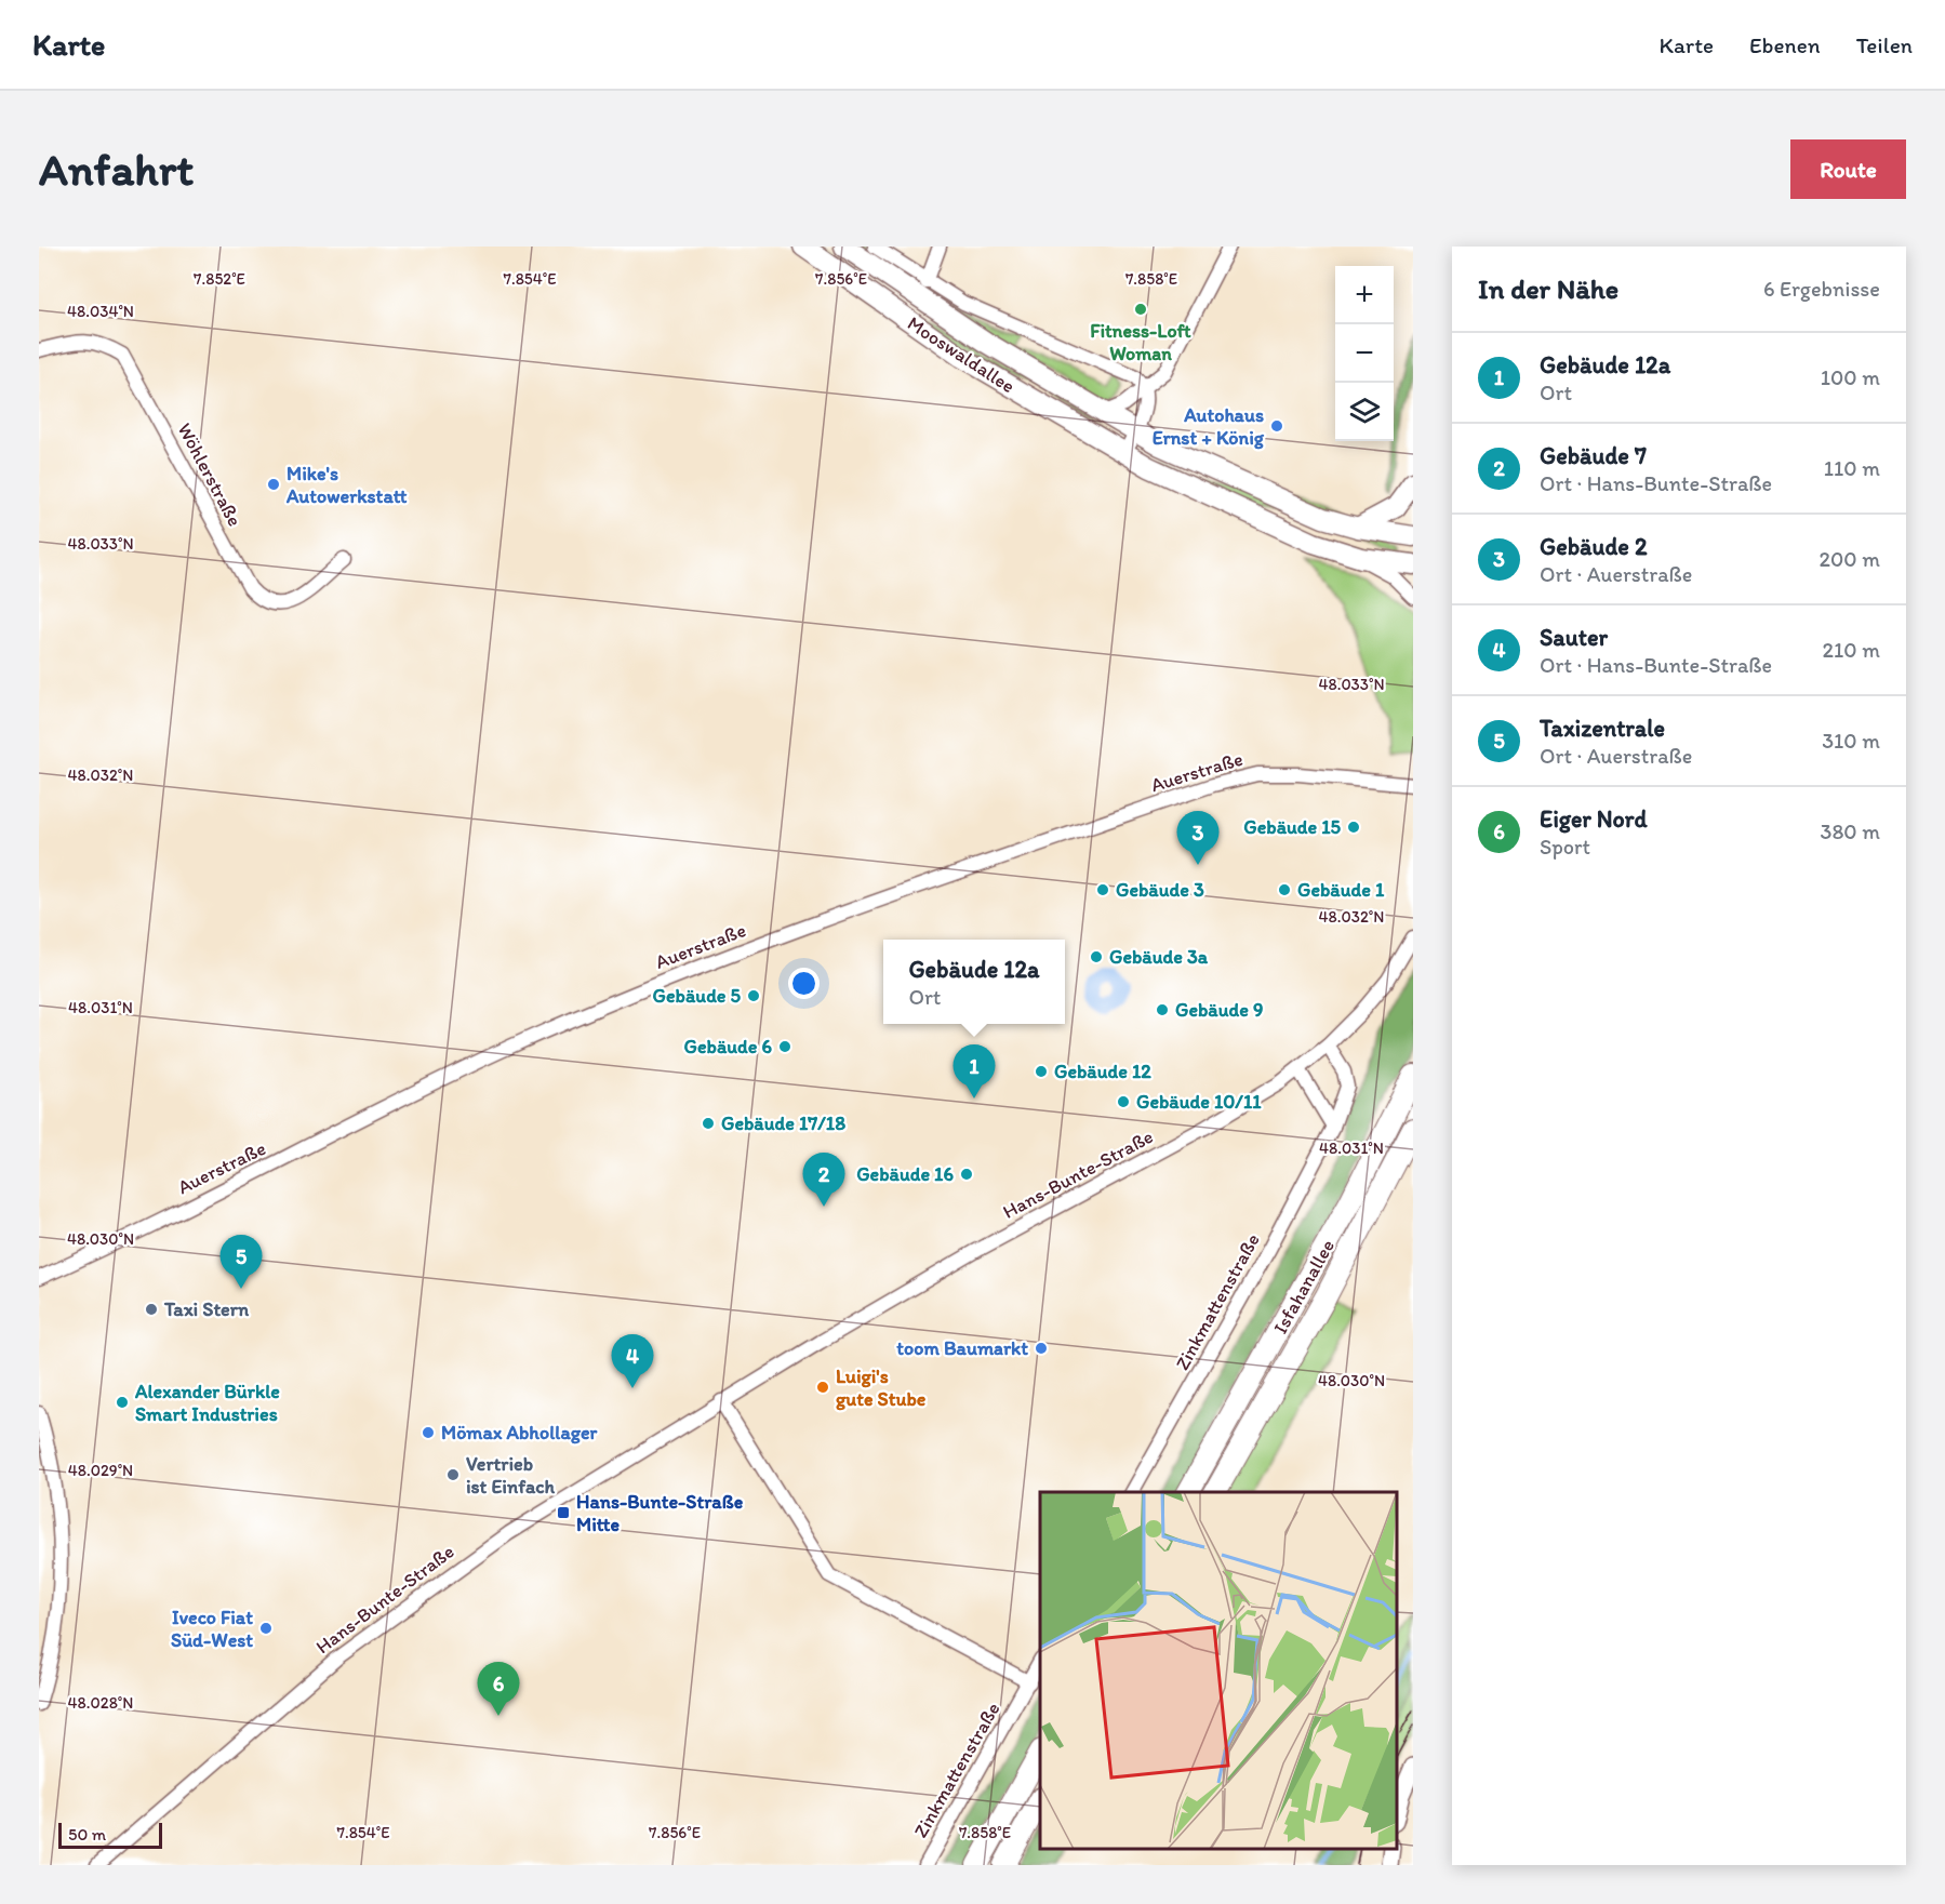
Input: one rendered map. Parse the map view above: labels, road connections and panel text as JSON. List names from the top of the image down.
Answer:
{
  "streets": {
    "highway": ["Isfahanallee"],
    "main road": ["Mooswaldallee"],
    "street": [
      "Wöhlerstraße",
      "Auerstraße",
      "Hans-Bunte-Straße",
      "Zinkmattenstraße"
    ]
  },
  "crossings": [
    ["Hans-Bunte-Straße", "Zinkmattenstraße"]
  ],
  "places": {
    "other": [
      "Fitness-Loft Woman",
      "Autohaus Ernst + König",
      "Mike's Autowerkstatt",
      "Gebäude 15",
      "Gebäude 3",
      "Gebäude 1",
      "Gebäude 3a",
      "Gebäude 5",
      "Gebäude 9",
      "Gebäude 6",
      "Gebäude 12",
      "Gebäude 10/11",
      "Gebäude 17/18",
      "Gebäude 16",
      "Taxi Stern",
      "toom Baumarkt",
      "Luigi's gute Stube",
      "Alexander Bürkle Smart Industries",
      "Mömax Abhollager",
      "Vertrieb ist Einfach",
      "Iveco Fiat Süd-West"
    ],
    "transit": ["Hans-Bunte-Straße Mitte"]
  },
  "scale_bar": "50 m",
  "page": {
    "header": "Karte",
    "nav": ["Karte", "Ebenen", "Teilen"],
    "buttons": "Route",
    "title": "Anfahrt",
    "heading": ["In der Nähe", "6 Ergebnisse"],
    "map_buttons": ["+", "−"],
    "list": [
      {
        "mark": "1",
        "name": "Gebäude 12a",
        "note": "Ort",
        "value": "100 m"
      },
      {
        "mark": "2",
        "name": "Gebäude 7",
        "note": "Ort · Hans-Bunte-Straße",
        "value": "110 m"
      },
      {
        "mark": "3",
        "name": "Gebäude 2",
        "note": "Ort · Auerstraße",
        "value": "200 m"
      },
      {
        "mark": "4",
        "name": "Sauter",
        "note": "Ort · Hans-Bunte-Straße",
        "value": "210 m"
      },
      {
        "mark": "5",
        "name": "Taxizentrale",
        "note": "Ort · Auerstraße",
        "value": "310 m"
      },
      {
        "mark": "6",
        "name": "Eiger Nord",
        "note": "Sport",
        "value": "380 m"
      }
    ],
    "pins": [
      "3",
      "1",
      "2",
      "5",
      "4",
      "6"
    ],
    "popup": ["Gebäude 12a", "Ort"],
    "scale": "50 m"
  },
  "coordinates": [
    "7.852°E",
    "7.854°E",
    "7.856°E",
    "7.858°E",
    "48.034°N",
    "48.033°N",
    "48.032°N",
    "48.031°N",
    "48.030°N",
    "48.029°N",
    "48.028°N"
  ]
}
